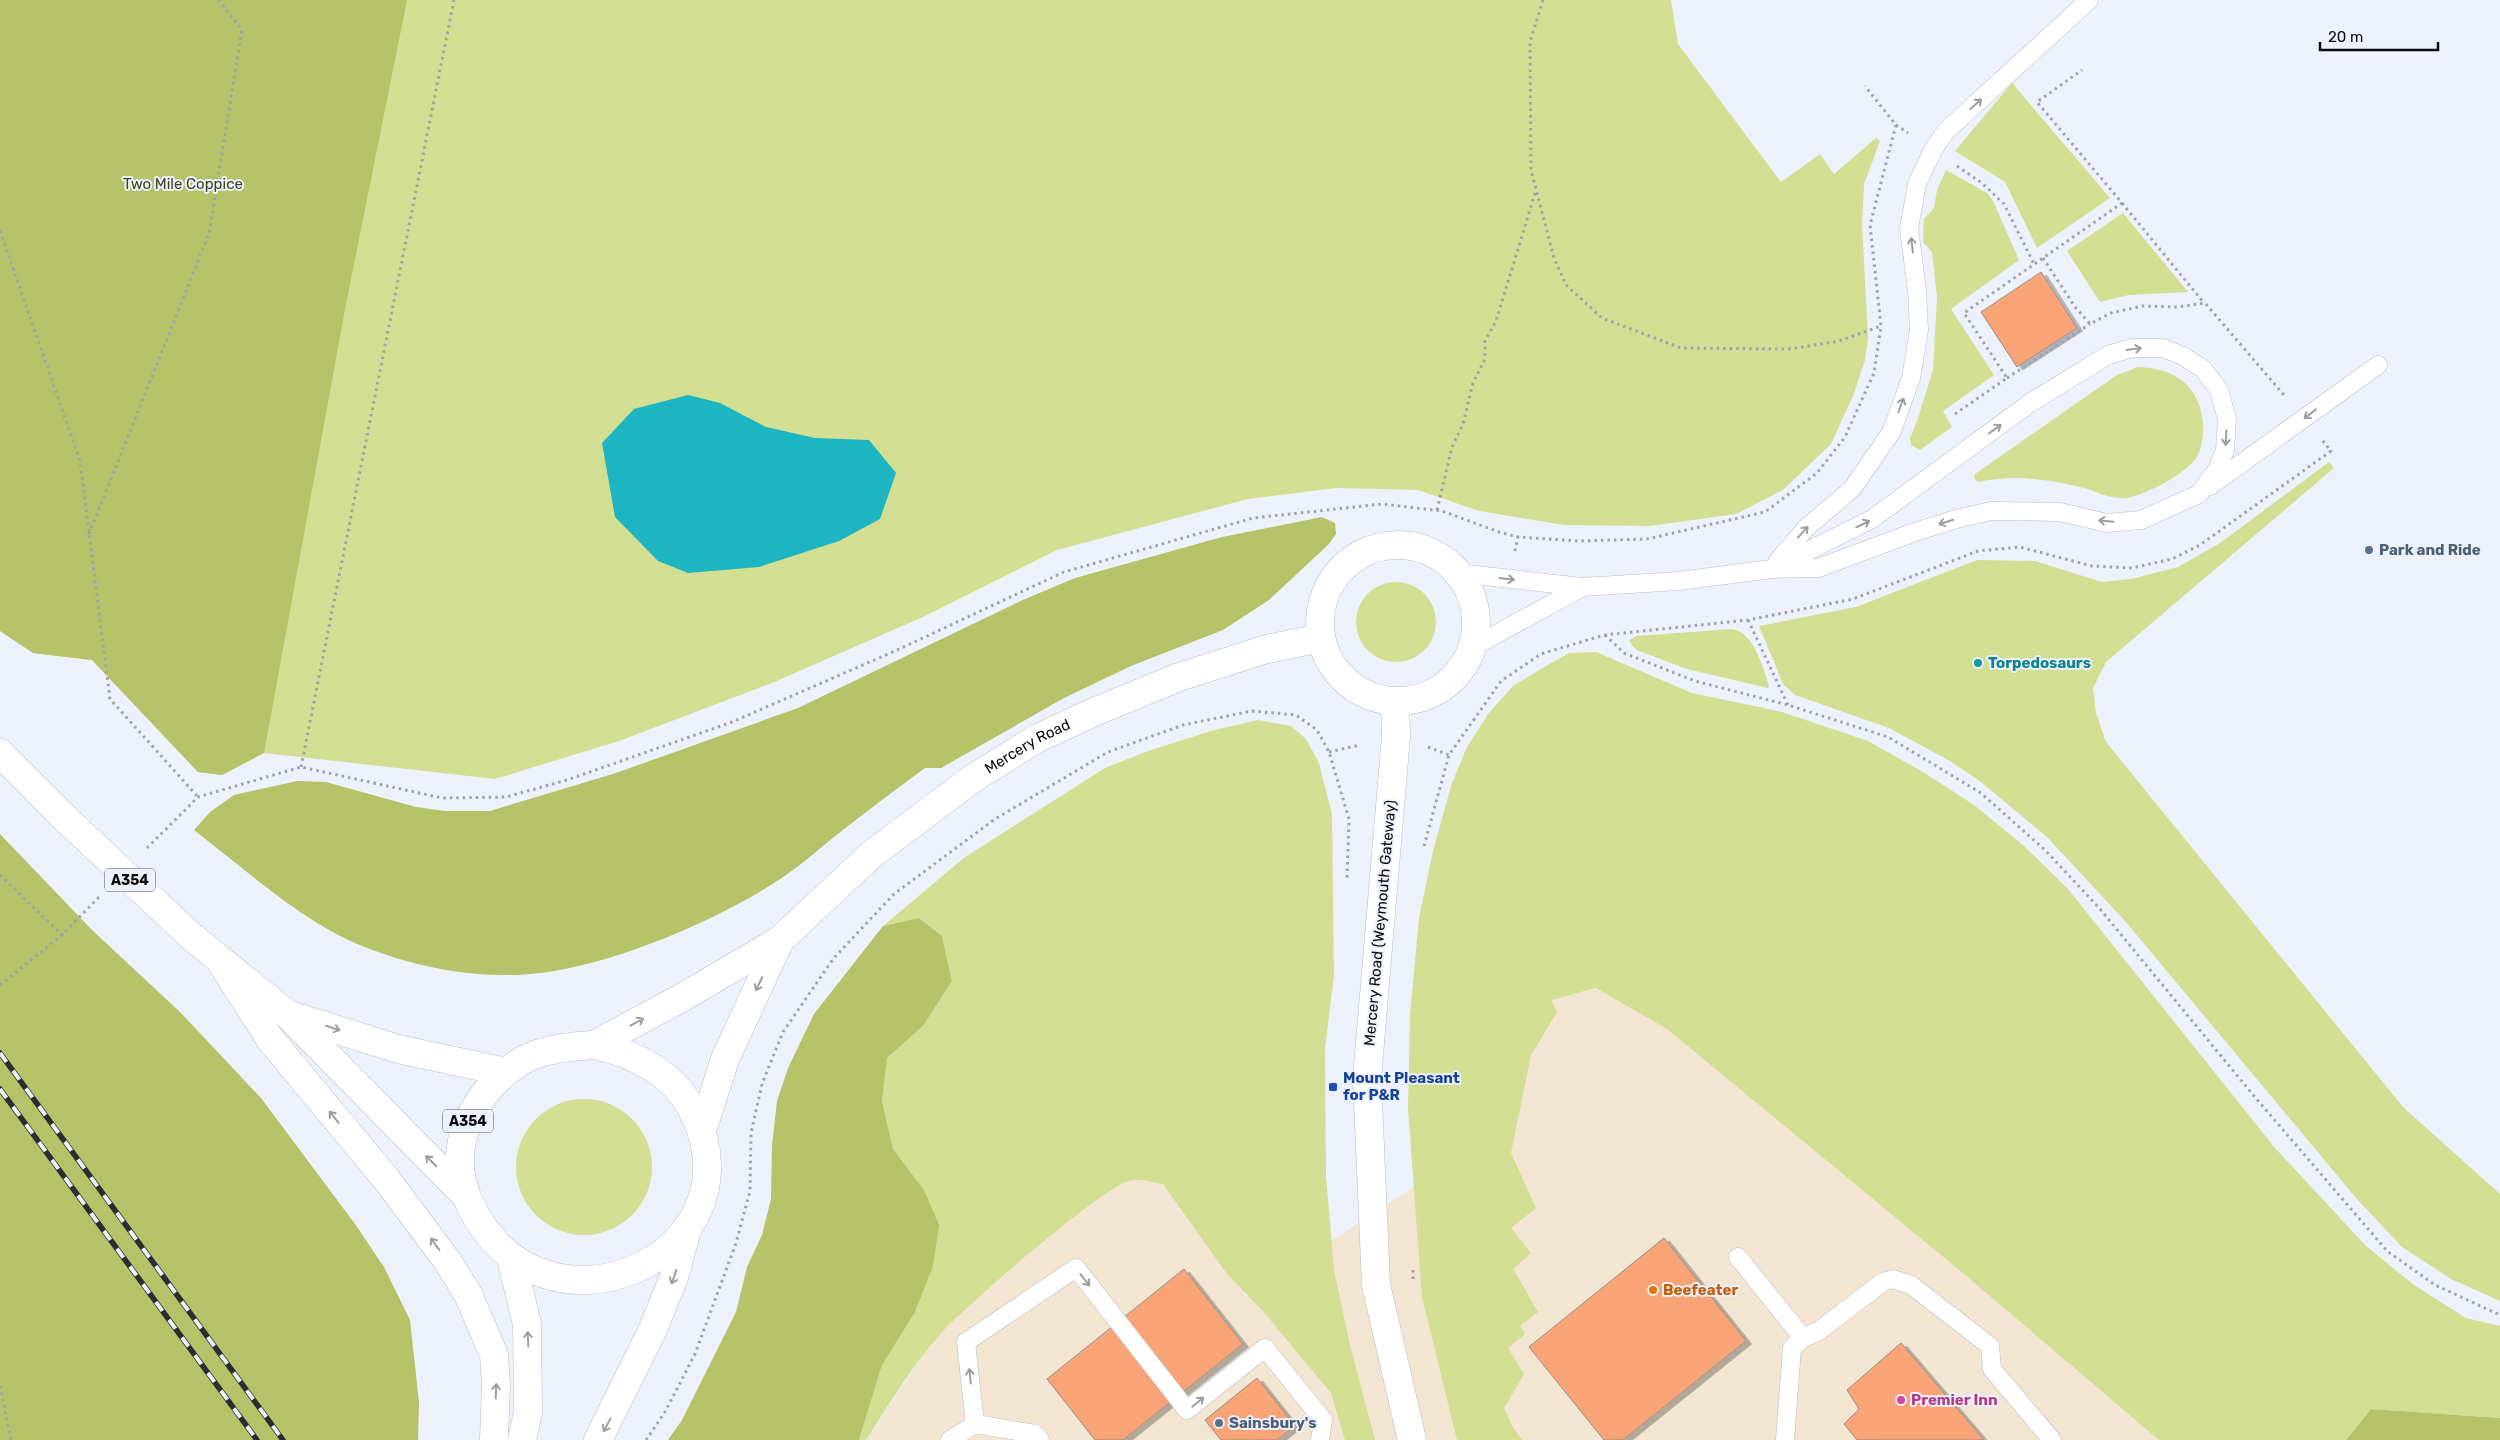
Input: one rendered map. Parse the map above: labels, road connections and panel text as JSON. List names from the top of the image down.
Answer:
{
  "streets": {
    "main road": ["Mercery Road", "A354", "Mercery Road (Weymouth Gateway)"]
  },
  "crossings": [
    ["Mercery Road", "Mercery Road (Weymouth Gateway)"]
  ],
  "parks": ["Two Mile Coppice"],
  "places": {
    "other": [
      "Park and Ride",
      "Torpedosaurs",
      "Beefeater",
      "Premier Inn",
      "Sainsbury's"
    ],
    "transit": ["Mount Pleasant for P&R"]
  },
  "scale_bar": "20 m"
}
